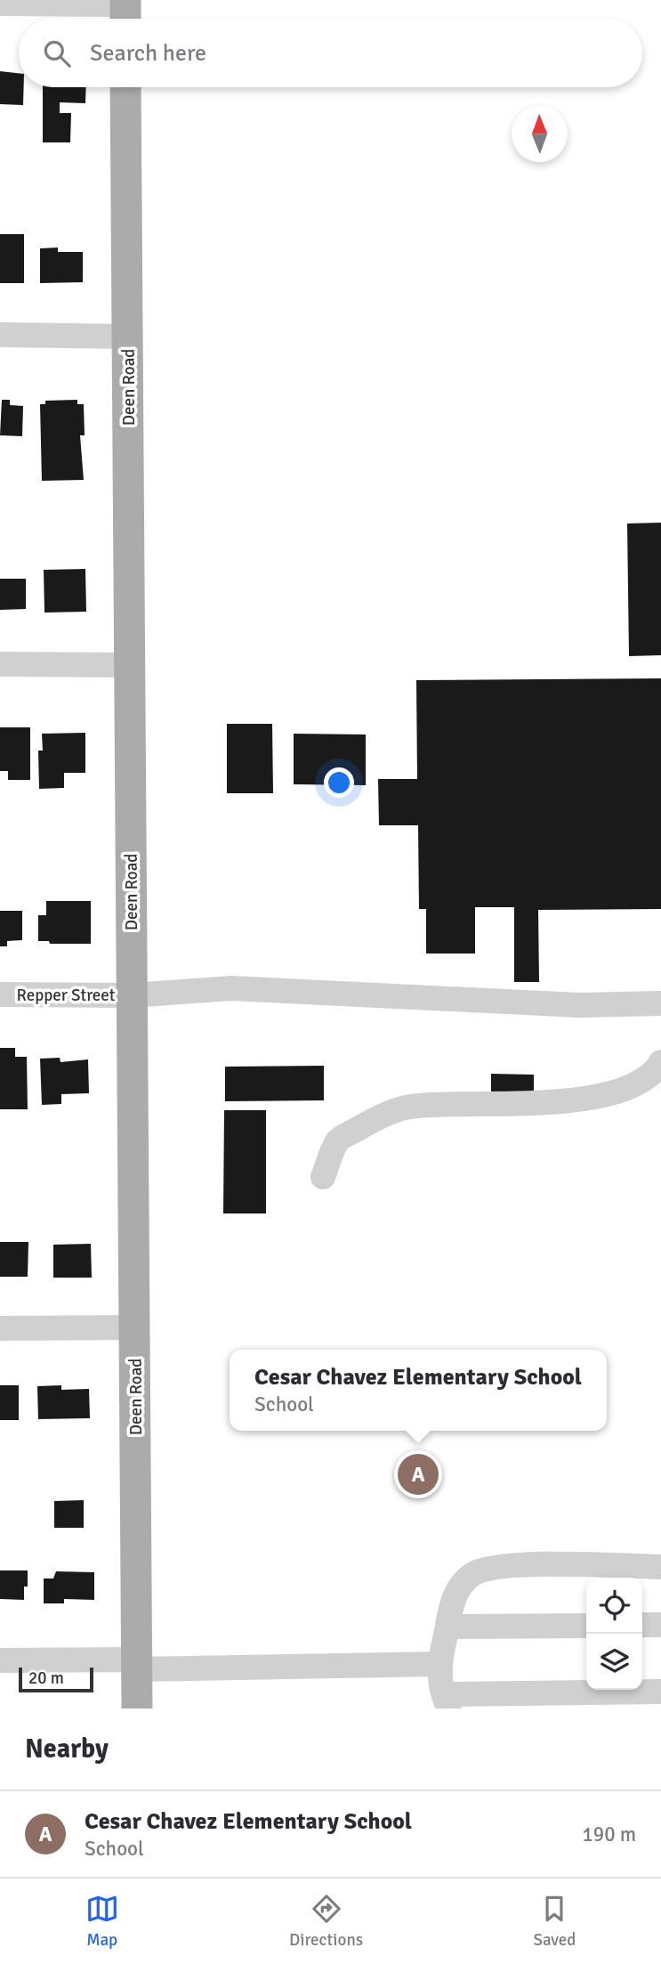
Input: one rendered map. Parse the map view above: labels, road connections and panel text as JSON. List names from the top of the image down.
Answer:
{
  "streets": {
    "main road": ["Deen Road"],
    "street": ["Repper Street"]
  },
  "crossings": [
    ["Deen Road", "Repper Street"]
  ],
  "scale_bar": "20 m",
  "north": "top",
  "page": {
    "search": "Search here",
    "popup": ["Cesar Chavez Elementary School", "School"],
    "pins": "A",
    "scale": "20 m",
    "heading": "Nearby",
    "list": [
      {
        "mark": "A",
        "name": "Cesar Chavez Elementary School",
        "note": "School",
        "value": "190 m"
      }
    ],
    "nav": ["Map", "Directions", "Saved"]
  }
}
